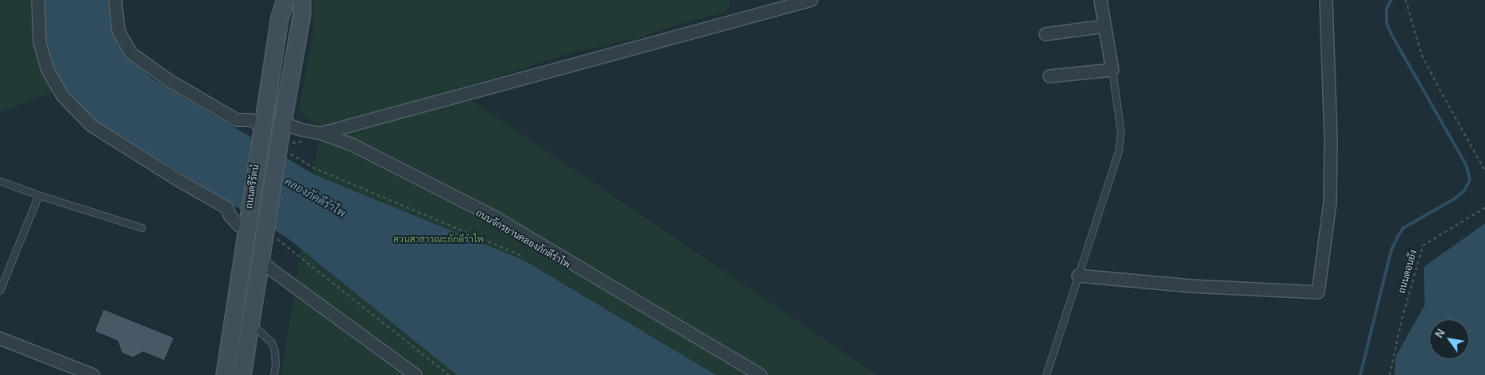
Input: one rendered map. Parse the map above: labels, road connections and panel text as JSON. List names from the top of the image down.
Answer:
{
  "streets": {
    "main road": ["ถนนตรีรัตน์"],
    "path": ["ถนนดอนยัง"]
  },
  "water": ["คลองภัคดีรำไพ"],
  "parks": ["สวนสาธารณะภักดีรำไพ"],
  "north": "top left"
}
